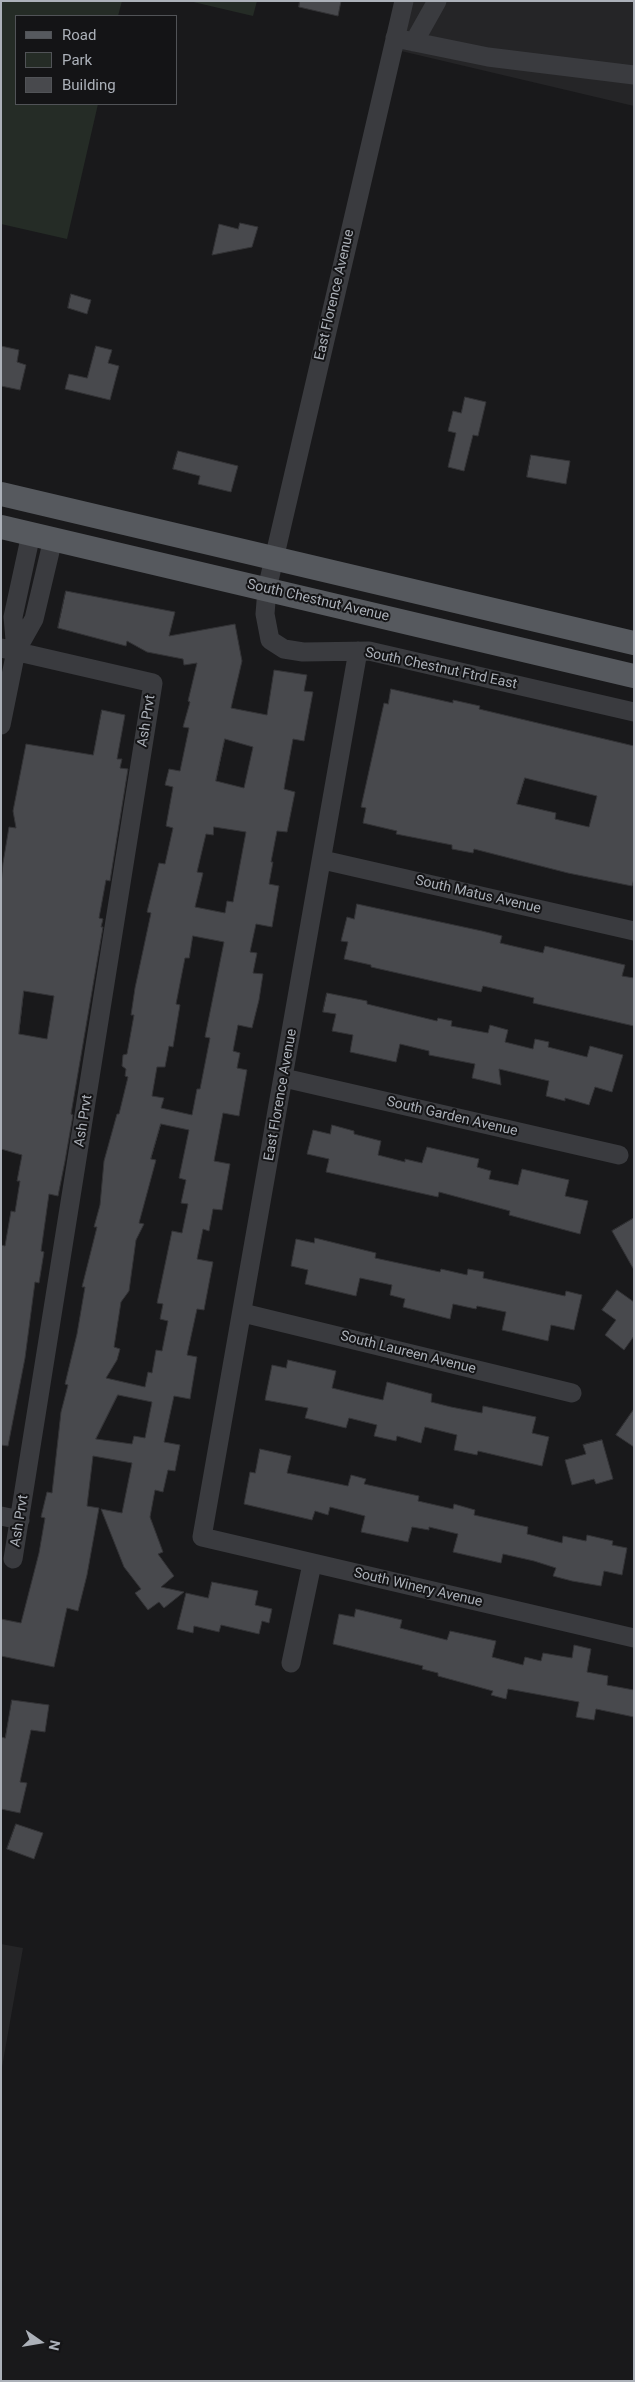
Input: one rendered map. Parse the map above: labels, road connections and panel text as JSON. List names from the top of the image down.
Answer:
{
  "streets": {
    "main road": ["South Chestnut Avenue"],
    "street": [
      "East Florence Avenue",
      "South Chestnut Ftrd East",
      "Ash Prvt",
      "South Matus Avenue",
      "South Garden Avenue",
      "South Laureen Avenue",
      "South Winery Avenue"
    ]
  },
  "crossings": [
    ["East Florence Avenue", "South Chestnut Avenue"],
    ["East Florence Avenue", "South Chestnut Ftrd East"],
    ["East Florence Avenue", "South Matus Avenue"],
    ["East Florence Avenue", "South Garden Avenue"],
    ["East Florence Avenue", "South Laureen Avenue"],
    ["East Florence Avenue", "South Winery Avenue"],
    ["South Chestnut Avenue", "South Chestnut Ftrd East"]
  ],
  "legend": ["Road", "Park", "Building"],
  "north": "right"
}
